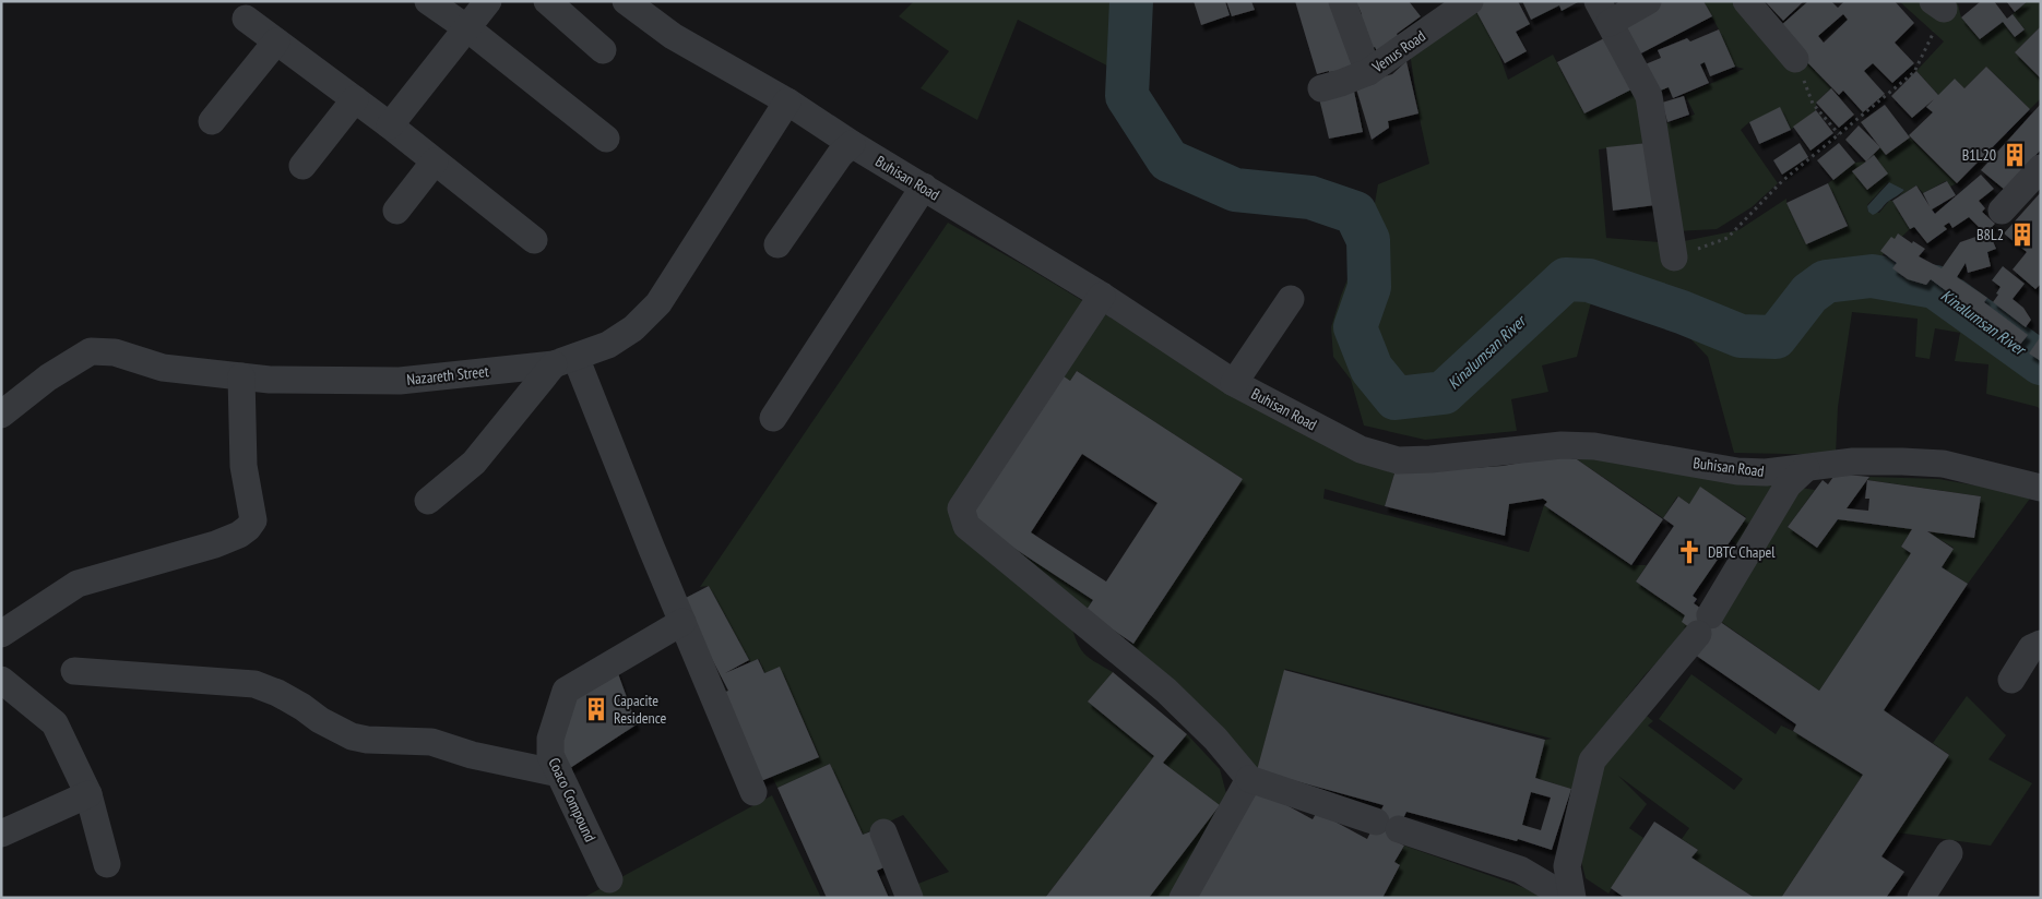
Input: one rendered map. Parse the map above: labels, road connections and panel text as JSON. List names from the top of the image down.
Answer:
{
  "streets": {
    "street": [
      "Venus Road",
      "Buhisan Road",
      "Nazareth Street",
      "Coaco Compound"
    ]
  },
  "crossings": [
    ["Buhisan Road", "Nazareth Street"]
  ],
  "water": ["Kinalumsan River"],
  "places": {
    "building": ["B1L20", "B8L2", "Capacite Residence"],
    "church": ["DBTC Chapel"]
  }
}
